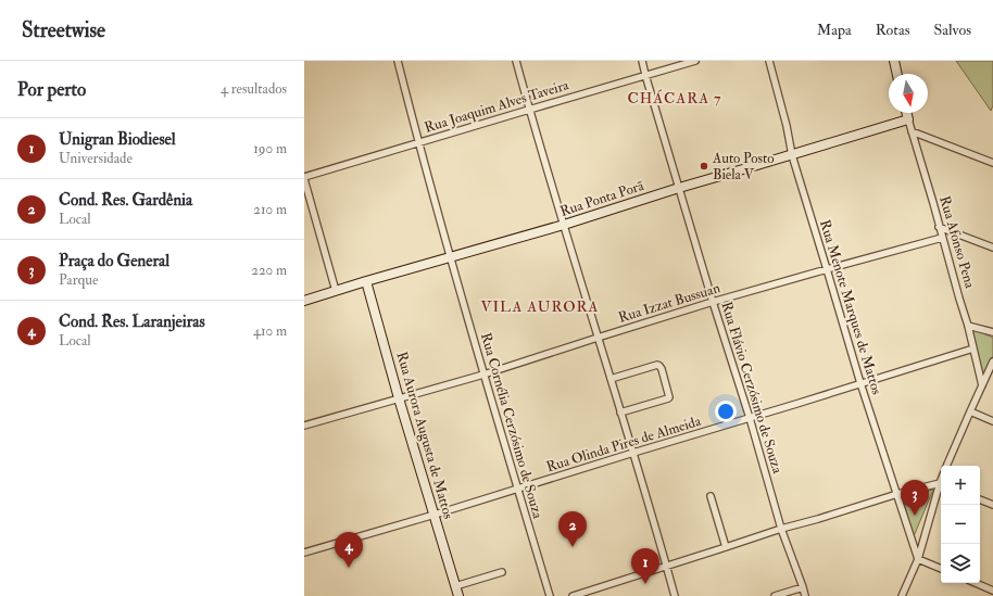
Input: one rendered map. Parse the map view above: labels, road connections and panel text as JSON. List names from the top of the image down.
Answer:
{
  "streets": {
    "street": [
      "Rua Joaquim Alves Taveira",
      "Rua Ponta Porã",
      "Rua Afonso Pena",
      "Rua Izzat Bussuan",
      "Rua Menote Marques de Mattos",
      "Rua Flávio Cerzósimo de Souza",
      "Rua Cornélia Cerzósimo de Souza",
      "Rua Aurora Augusta de Mattos",
      "Rua Olinda Pires de Almeida"
    ]
  },
  "crossings": [
    ["Rua Joaquim Alves Taveira", "Rua Flávio Cerzósimo de Souza"],
    ["Rua Joaquim Alves Taveira", "Rua Cornélia Cerzósimo de Souza"],
    ["Rua Ponta Porã", "Rua Afonso Pena"],
    ["Rua Ponta Porã", "Rua Menote Marques de Mattos"],
    ["Rua Ponta Porã", "Rua Flávio Cerzósimo de Souza"],
    ["Rua Ponta Porã", "Rua Cornélia Cerzósimo de Souza"],
    ["Rua Ponta Porã", "Rua Aurora Augusta de Mattos"],
    ["Rua Afonso Pena", "Rua Izzat Bussuan"],
    ["Rua Afonso Pena", "Rua Olinda Pires de Almeida"],
    ["Rua Izzat Bussuan", "Rua Menote Marques de Mattos"],
    ["Rua Izzat Bussuan", "Rua Flávio Cerzósimo de Souza"],
    ["Rua Izzat Bussuan", "Rua Cornélia Cerzósimo de Souza"],
    ["Rua Izzat Bussuan", "Rua Aurora Augusta de Mattos"],
    ["Rua Menote Marques de Mattos", "Rua Olinda Pires de Almeida"],
    ["Rua Flávio Cerzósimo de Souza", "Rua Olinda Pires de Almeida"],
    ["Rua Cornélia Cerzósimo de Souza", "Rua Olinda Pires de Almeida"],
    ["Rua Aurora Augusta de Mattos", "Rua Olinda Pires de Almeida"]
  ],
  "districts": ["CHÁCARA 7", "VILA AURORA"],
  "places": ["Auto Posto Biela V"],
  "north": "bottom",
  "page": {
    "header": "Streetwise",
    "nav": ["Mapa", "Rotas", "Salvos"],
    "heading": ["Por perto", "4 resultados"],
    "list": [
      {
        "mark": "1",
        "name": "Unigran Biodiesel",
        "note": "Universidade",
        "value": "190 m"
      },
      {
        "mark": "2",
        "name": "Cond. Res. Gardênia",
        "note": "Local",
        "value": "210 m"
      },
      {
        "mark": "3",
        "name": "Praça do General",
        "note": "Parque",
        "value": "220 m"
      },
      {
        "mark": "4",
        "name": "Cond. Res. Laranjeiras",
        "note": "Local",
        "value": "410 m"
      }
    ],
    "map_buttons": ["+", "−"],
    "pins": [
      "3",
      "2",
      "4",
      "1"
    ]
  }
}
